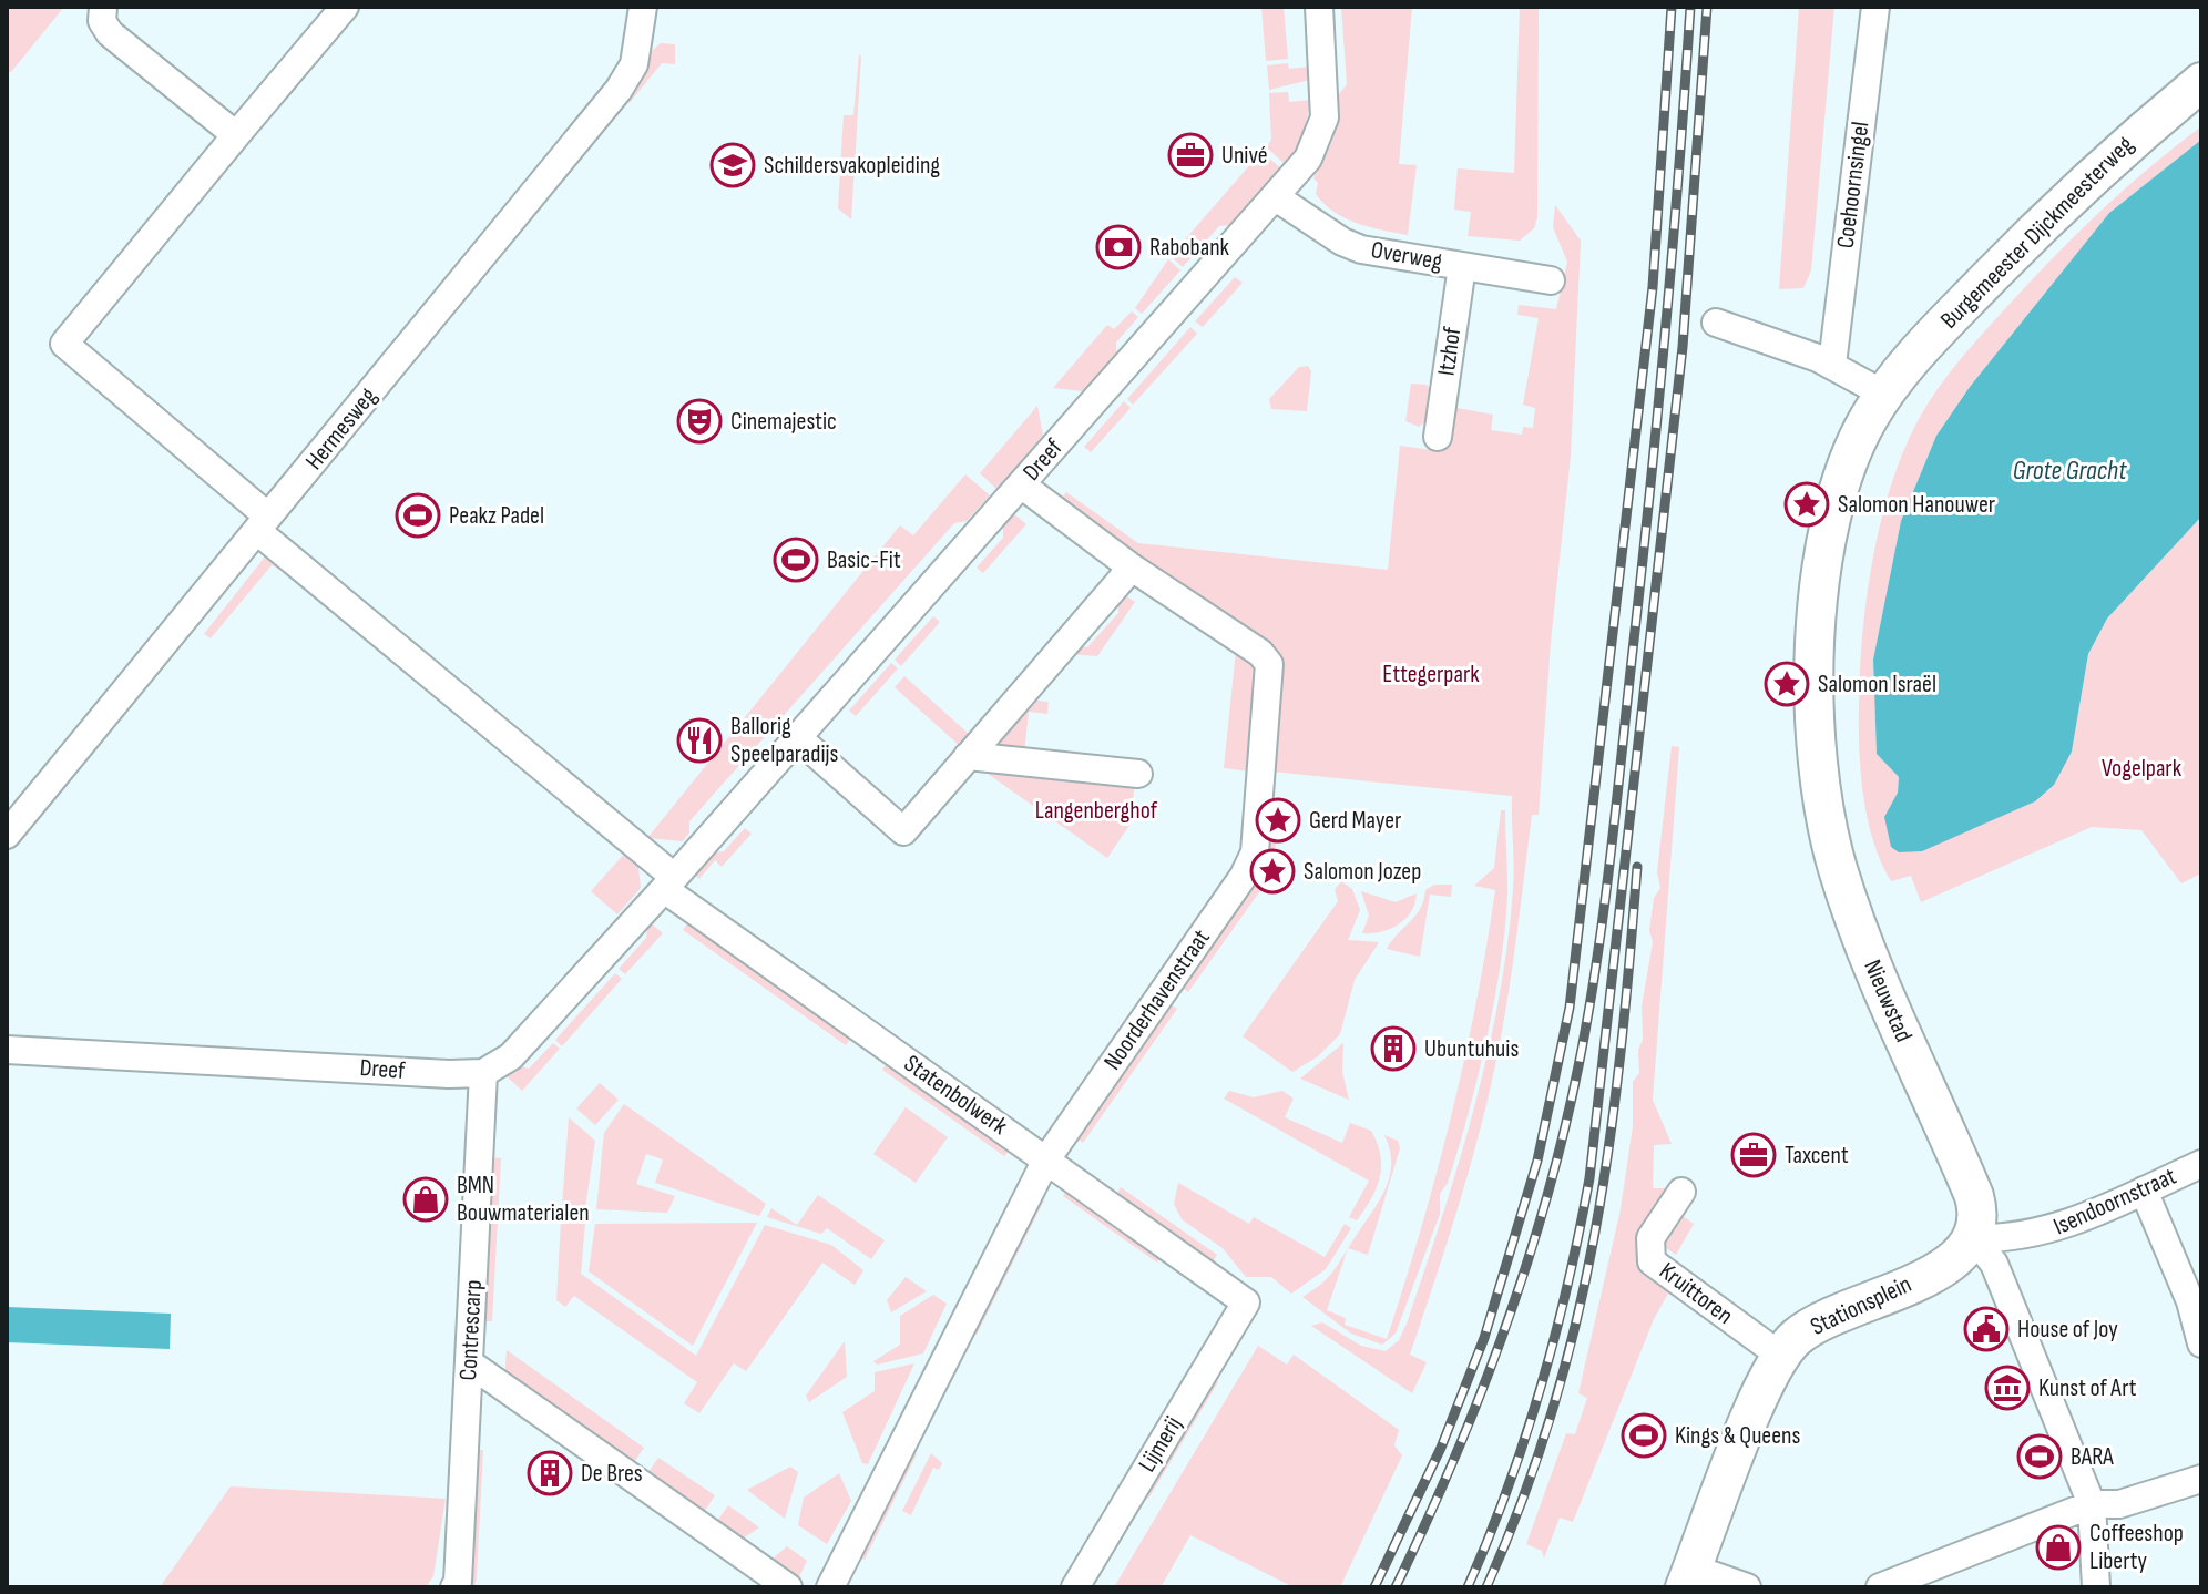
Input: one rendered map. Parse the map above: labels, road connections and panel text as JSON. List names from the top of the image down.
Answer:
{
  "streets": {
    "street": [
      "Coehoornsingel",
      "Burgemeester Dijckmeesterweg",
      "Overweg",
      "Itzhof",
      "Hermesweg",
      "Dreef",
      "Noorderhavenstraat",
      "Nieuwstad",
      "Statenbolwerk",
      "Isendoornstraat",
      "Kruittoren",
      "Stationsplein",
      "Contrescarp",
      "Lijmerij"
    ]
  },
  "crossings": [
    ["Burgemeester Dijckmeesterweg", "Nieuwstad"],
    ["Overweg", "Itzhof"],
    ["Overweg", "Dreef"],
    ["Dreef", "Noorderhavenstraat"],
    ["Dreef", "Statenbolwerk"],
    ["Dreef", "Contrescarp"],
    ["Noorderhavenstraat", "Statenbolwerk"],
    ["Nieuwstad", "Isendoornstraat"],
    ["Nieuwstad", "Stationsplein"],
    ["Statenbolwerk", "Lijmerij"],
    ["Isendoornstraat", "Stationsplein"],
    ["Kruittoren", "Stationsplein"]
  ],
  "water": ["Grote Gracht"],
  "parks": ["Ettegerpark", "Vogelpark", "Langenberghof"],
  "places": {
    "office": ["Univé", "Taxcent"],
    "school or university": ["Schildersvakopleiding"],
    "bank": ["Rabobank"],
    "theatre": ["Cinemajestic"],
    "place": [
      "Salomon Hanouwer",
      "Salomon Israël",
      "Gerd Mayer",
      "Salomon Jozep"
    ],
    "sports": [
      "Peakz Padel",
      "Basic-Fit",
      "Kings & Queens",
      "BARA"
    ],
    "restaurant": ["Ballorig Speelparadijs"],
    "building": ["Ubuntuhuis", "De Bres"],
    "shop": ["BMN Bouwmaterialen", "Coffeeshop Liberty"],
    "public building": ["House of Joy"],
    "museum": ["Kunst of Art"]
  }
}
